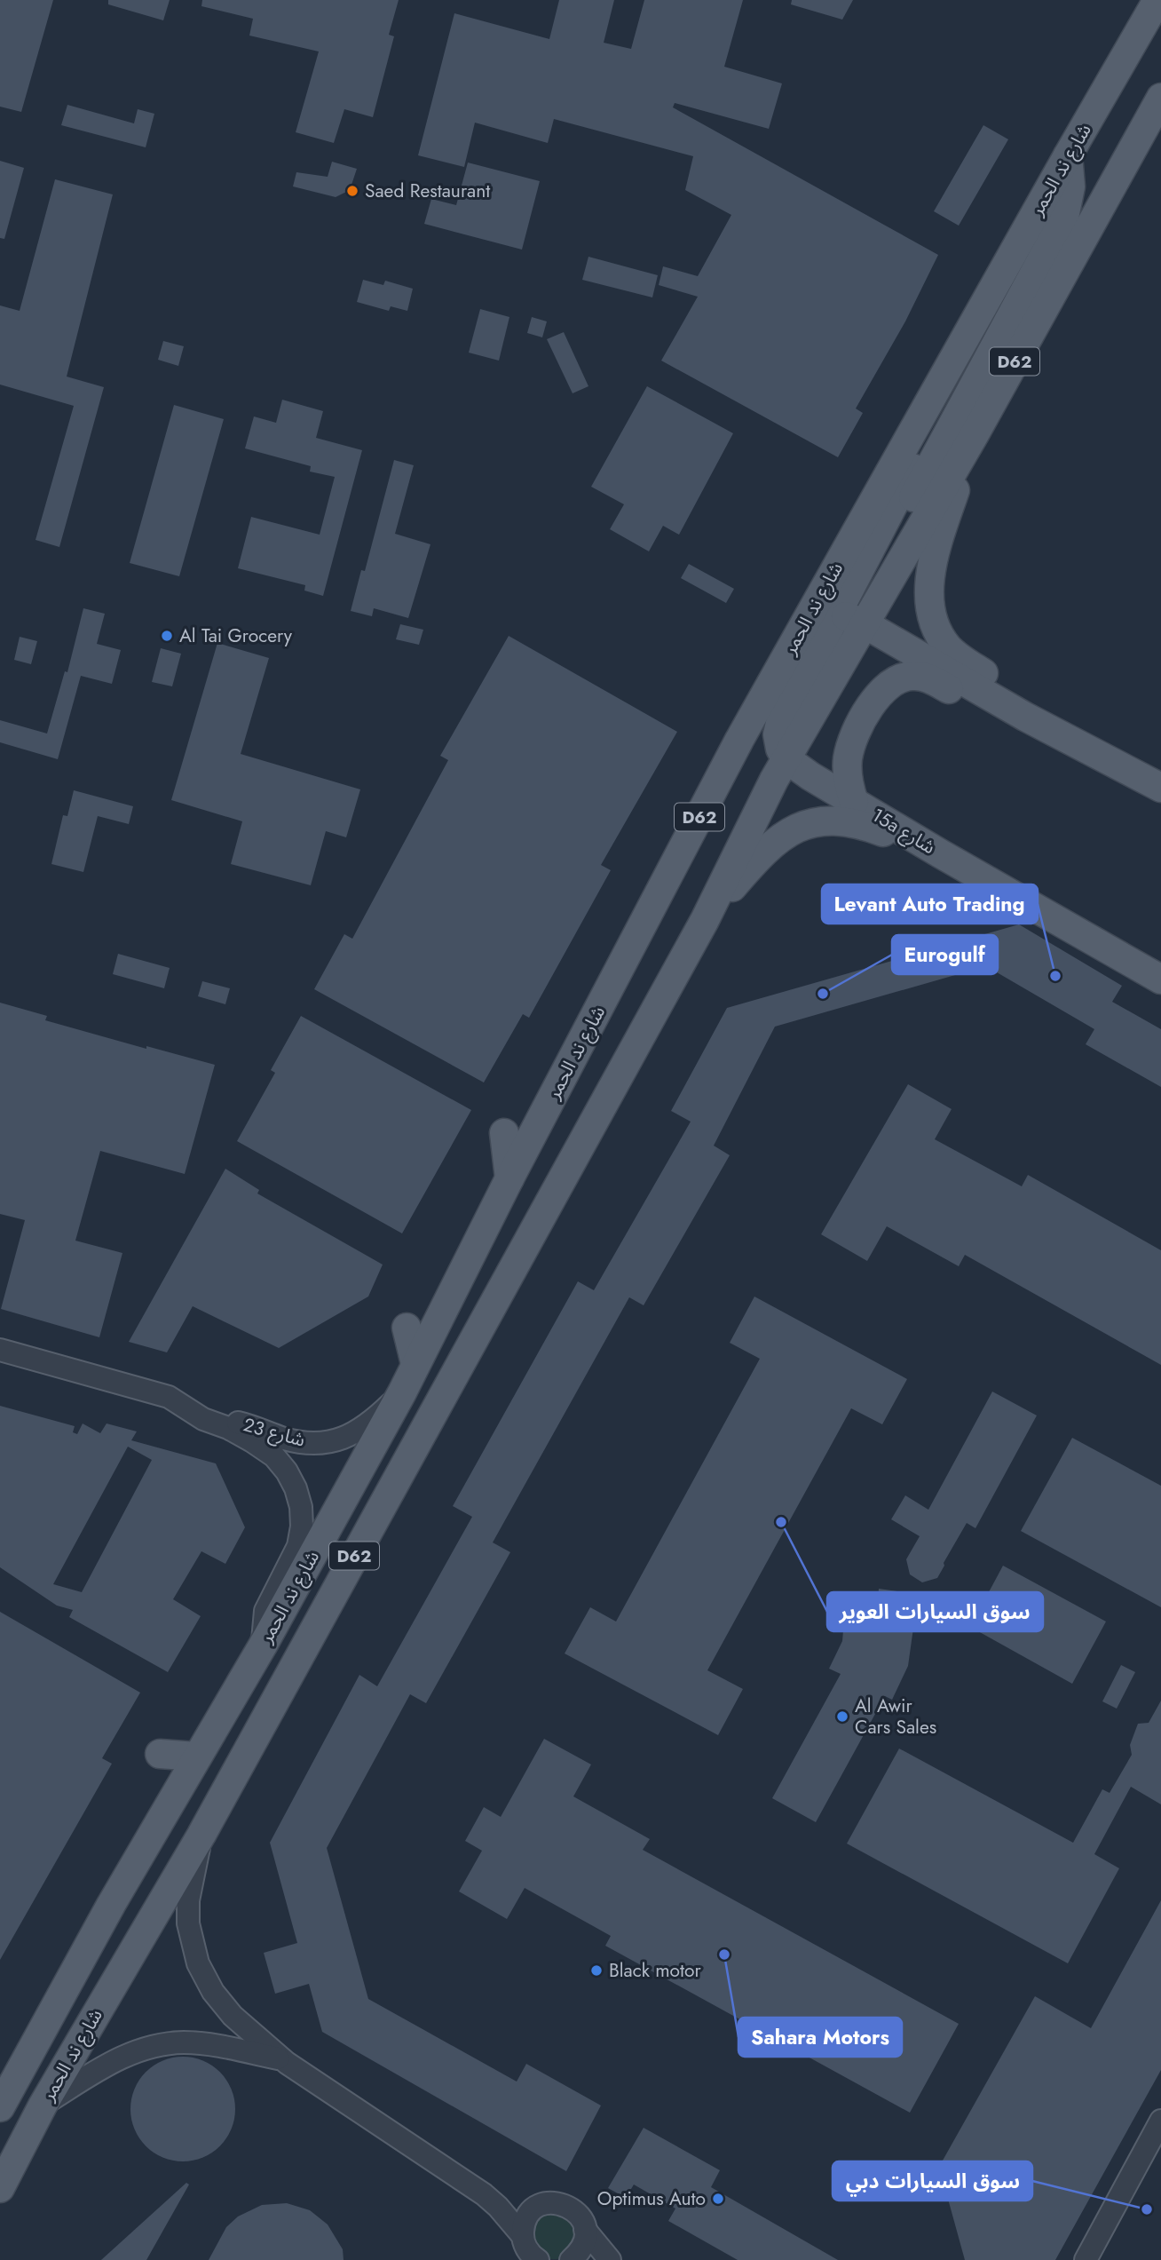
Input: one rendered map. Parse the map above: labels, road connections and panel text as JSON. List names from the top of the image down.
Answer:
{
  "streets": {
    "main road": ["شارع ند الحمر", "D62", "15a شارع"],
    "street": ["شارع 23"]
  },
  "crossings": [
    ["شارع ند الحمر", "15a شارع"],
    ["شارع ند الحمر", "شارع 23"]
  ],
  "places": [
    "Saed Restaurant",
    "Al Tai Grocery",
    "Levant Auto Trading",
    "Eurogulf",
    "سوق السيارات العوير",
    "Al Awir Cars Sales",
    "Sahara Motors",
    "Black motor",
    "Optimus Auto",
    "سوق السيارات دبي"
  ]
}
